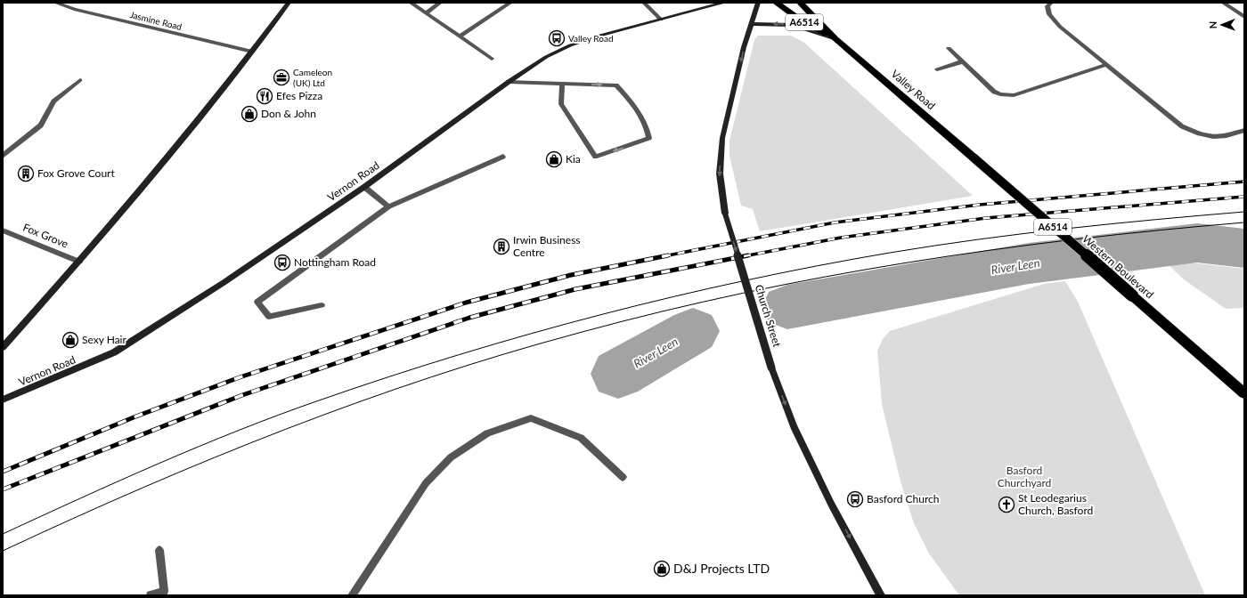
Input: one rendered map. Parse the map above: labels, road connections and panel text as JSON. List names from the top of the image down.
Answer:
{
  "streets": {
    "highway": ["A6514", "Valley Road", "Western Boulevard"],
    "street": [
      "Jasmine Road",
      "Vernon Road",
      "Fox Grove",
      "Church Street"
    ]
  },
  "crossings": [
    ["Valley Road", "Western Boulevard"]
  ],
  "one_way": ["Church Street"],
  "water": ["River Leen"],
  "parks": ["Basford Churchyard"],
  "places": {
    "bus stop": ["Valley Road", "Nottingham Road", "Basford Church"],
    "office": ["Cameleon (UK) Ltd"],
    "restaurant": ["Efes Pizza"],
    "shop": [
      "Don & John",
      "Kia",
      "Sexy Hair",
      "D&J Projects LTD"
    ],
    "building": ["Fox Grove Court", "Irwin Business Centre"],
    "church": ["St Leodegarius Church, Basford"]
  },
  "north": "left"
}
